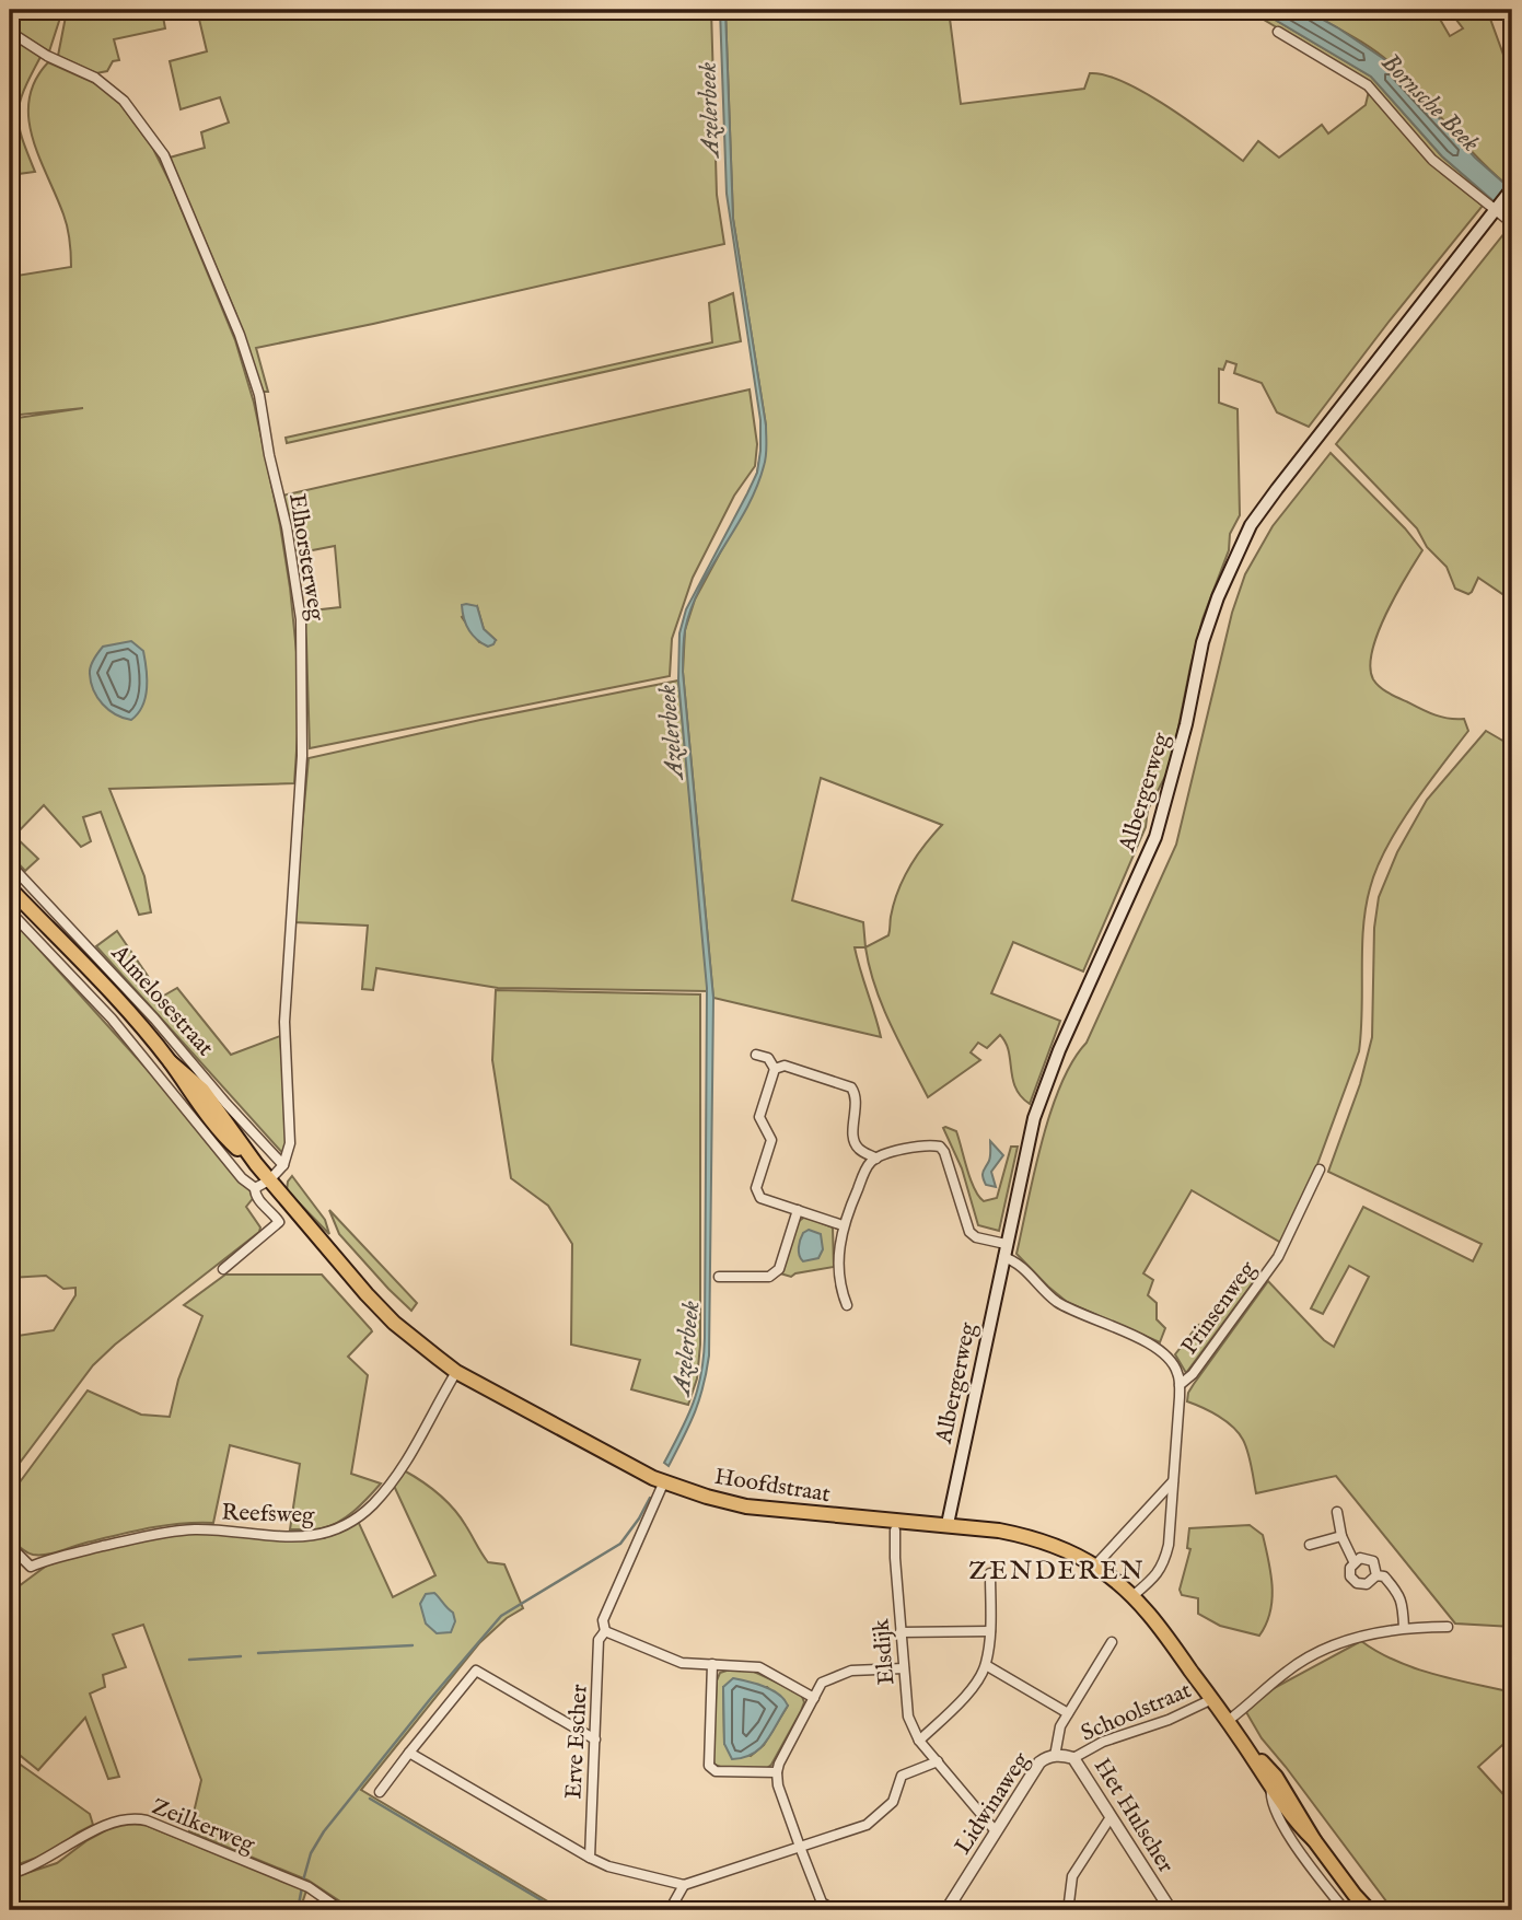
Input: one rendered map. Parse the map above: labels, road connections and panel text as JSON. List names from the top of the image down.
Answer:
{
  "streets": {
    "main road": ["Albergerweg", "Almelosestraat", "Hoofdstraat"],
    "street": [
      "Elhorsterweg",
      "Prinsenweg",
      "Reefsweg",
      "Elsdijk",
      "Schoolstraat",
      "Erve Escher",
      "Lidwinaweg",
      "Het Hulscher",
      "Zeilkerweg"
    ]
  },
  "crossings": [
    ["Elhorsterweg", "Almelosestraat"],
    ["Albergerweg", "Prinsenweg"],
    ["Albergerweg", "Hoofdstraat"],
    ["Almelosestraat", "Hoofdstraat"],
    ["Hoofdstraat", "Reefsweg"],
    ["Hoofdstraat", "Schoolstraat"],
    ["Hoofdstraat", "Erve Escher"],
    ["Elsdijk", "Lidwinaweg"],
    ["Schoolstraat", "Het Hulscher"],
    ["Lidwinaweg", "Het Hulscher"]
  ],
  "districts": ["ZENDEREN"],
  "water": ["Bornsche Beek", "Azelerbeek"]
}
